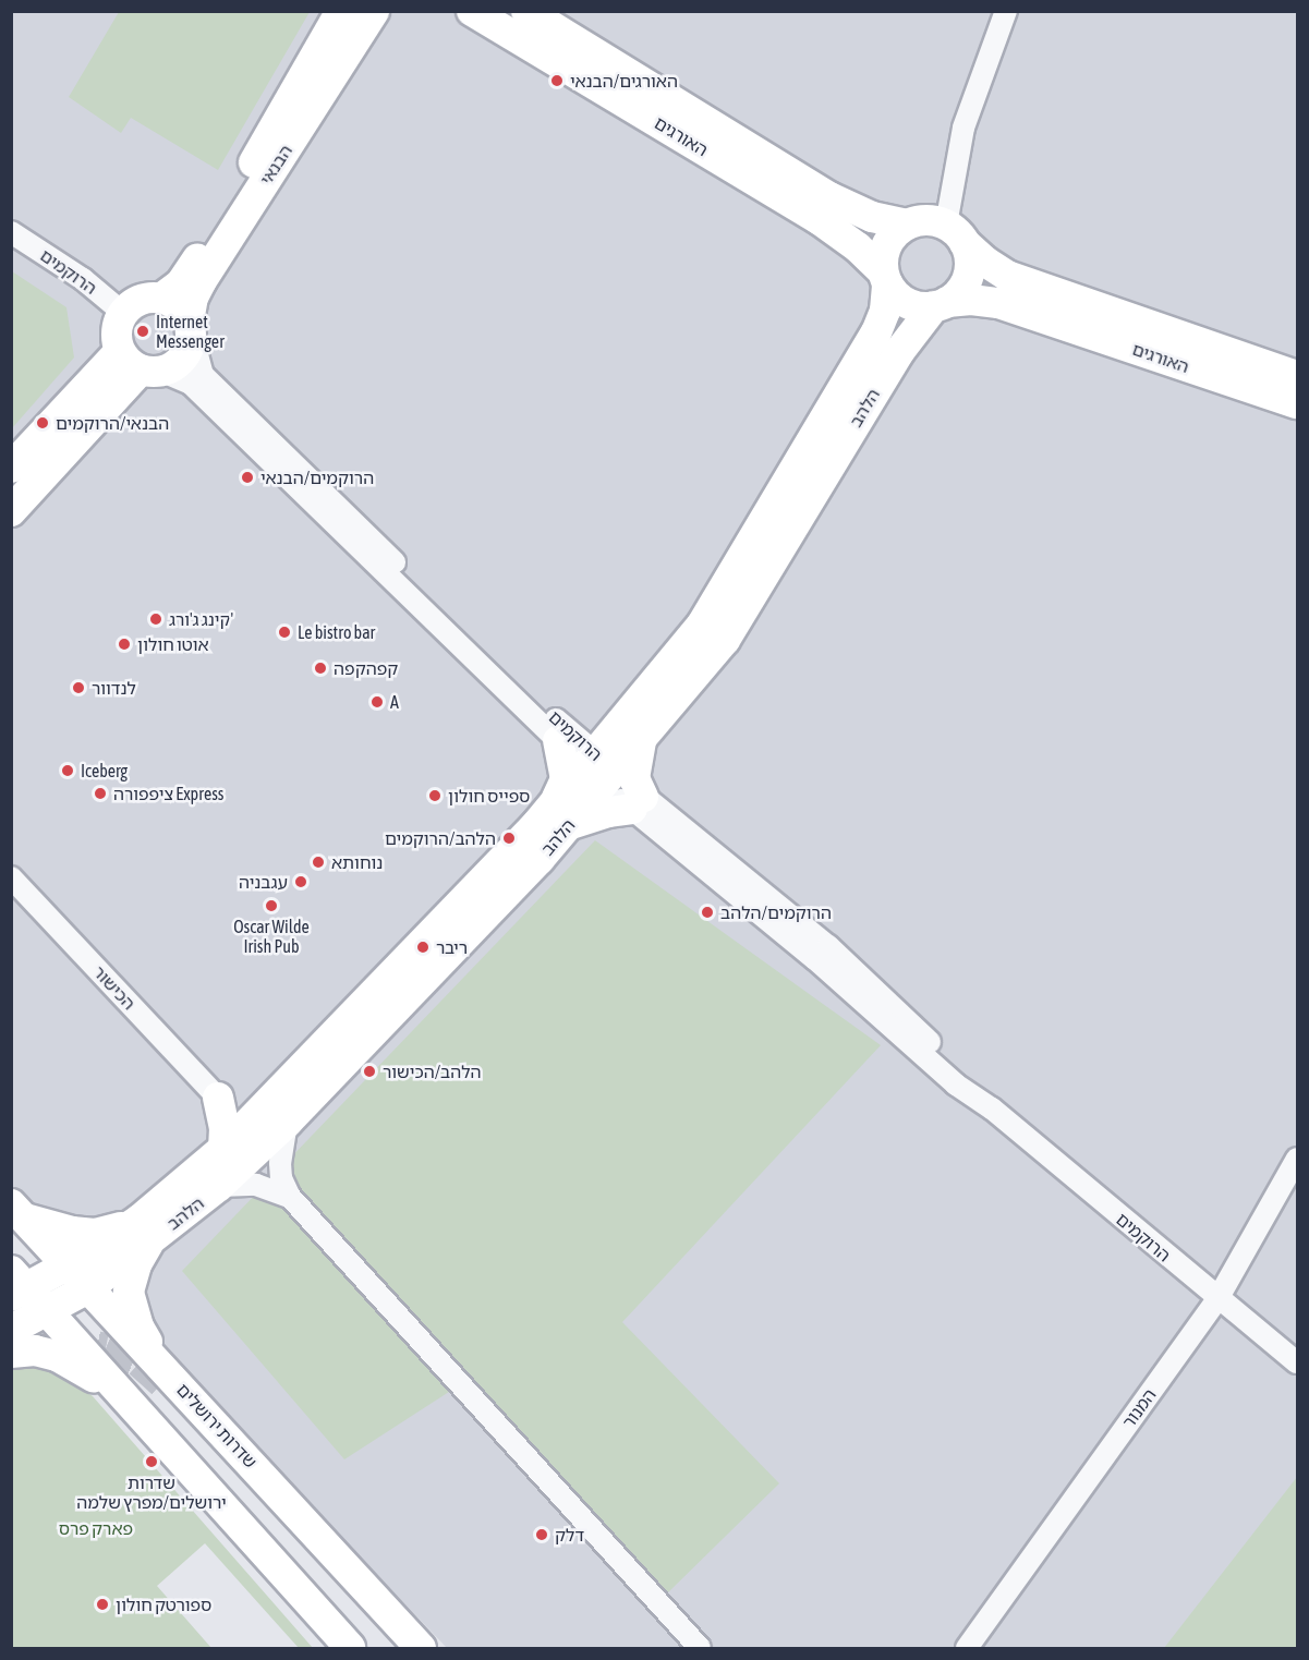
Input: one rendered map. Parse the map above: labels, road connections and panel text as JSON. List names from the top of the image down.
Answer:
{
  "streets": {
    "street": [
      "האורגים",
      "הבנאי",
      "הרוקמים",
      "הלהב",
      "הכישור",
      "המנור",
      "שדרות ירושלים"
    ]
  },
  "crossings": [
    ["האורגים", "הלהב"],
    ["הבנאי", "הרוקמים"],
    ["הרוקמים", "הלהב"],
    ["הרוקמים", "המנור"],
    ["הלהב", "שדרות ירושלים"]
  ],
  "parks": ["פארק פרס"],
  "places": [
    "האורגים/הבנאי",
    "Internet Messenger",
    "הבנאי/הרוקמים",
    "הרוקמים/הבנאי",
    "קינג ג'ורג'",
    "Le bistro bar",
    "אוטו חולון",
    "קפהקפה",
    "לנדוור",
    "A",
    "Iceberg",
    "ציפפורה Express",
    "ספייס חולון",
    "הלהב/הרוקמים",
    "נוחותא",
    "עגבניה",
    "Oscar Wilde Irish Pub",
    "הרוקמים/הלהב",
    "ריבר",
    "הלהב/הכישור",
    "שדרות ירושלים/מפרץ שלמה",
    "דלק",
    "ספורטק חולון"
  ]
}
